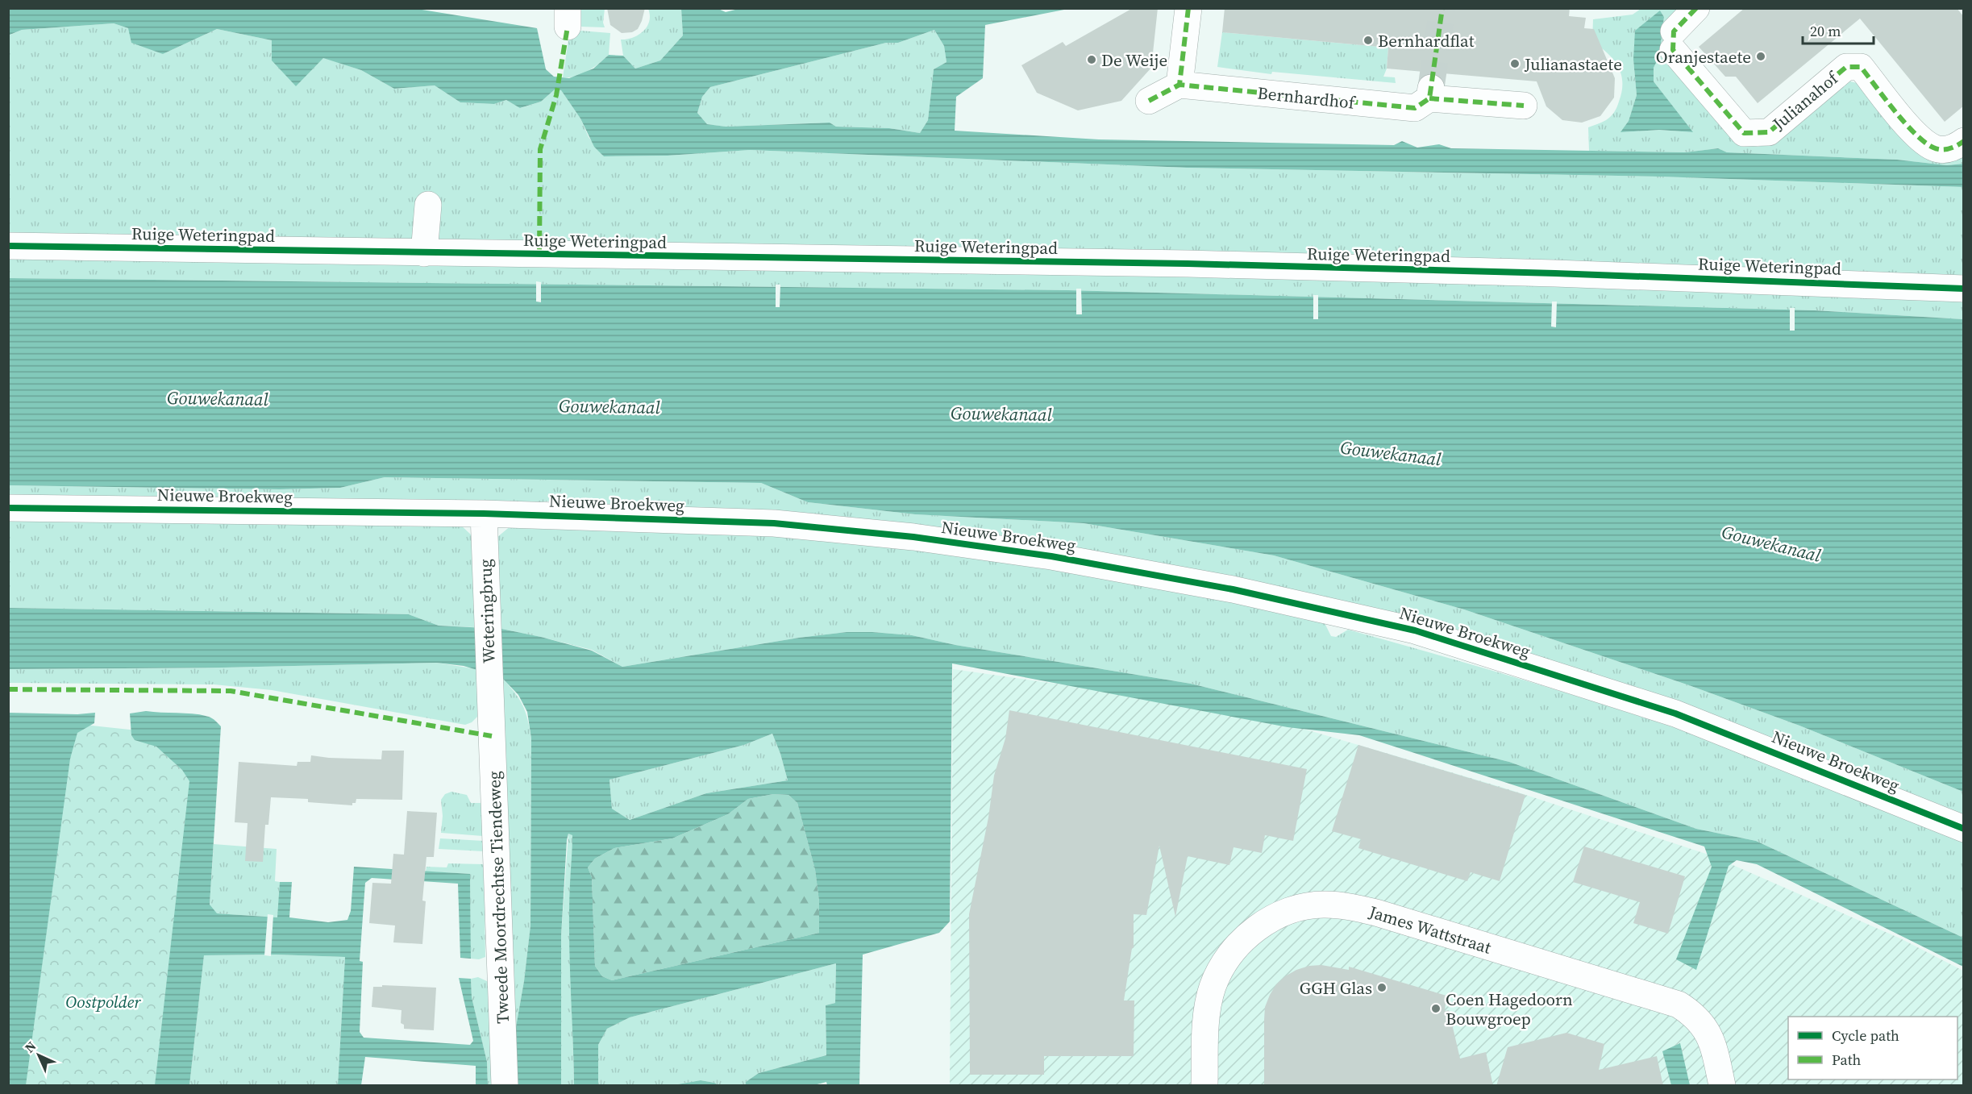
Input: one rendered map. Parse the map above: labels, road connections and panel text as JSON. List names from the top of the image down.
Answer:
{
  "streets": {
    "street": [
      "Bernhardhof",
      "Julianahof",
      "Ruige Weteringpad",
      "Nieuwe Broekweg",
      "Weteringbrug",
      "Tweede Moordrechtse Tiendeweg",
      "James Wattstraat"
    ]
  },
  "crossings": [
    ["Nieuwe Broekweg", "Weteringbrug"],
    ["Weteringbrug", "Tweede Moordrechtse Tiendeweg"]
  ],
  "water": ["Gouwekanaal"],
  "parks": ["Oostpolder"],
  "places": [
    "Bernhardflat",
    "Oranjestaete",
    "De Weije",
    "Julianastaete",
    "GGH Glas",
    "Coen Hagedoorn Bouwgroep"
  ],
  "legend": ["Cycle path", "Path"],
  "scale_bar": "20 m",
  "north": "top left"
}
